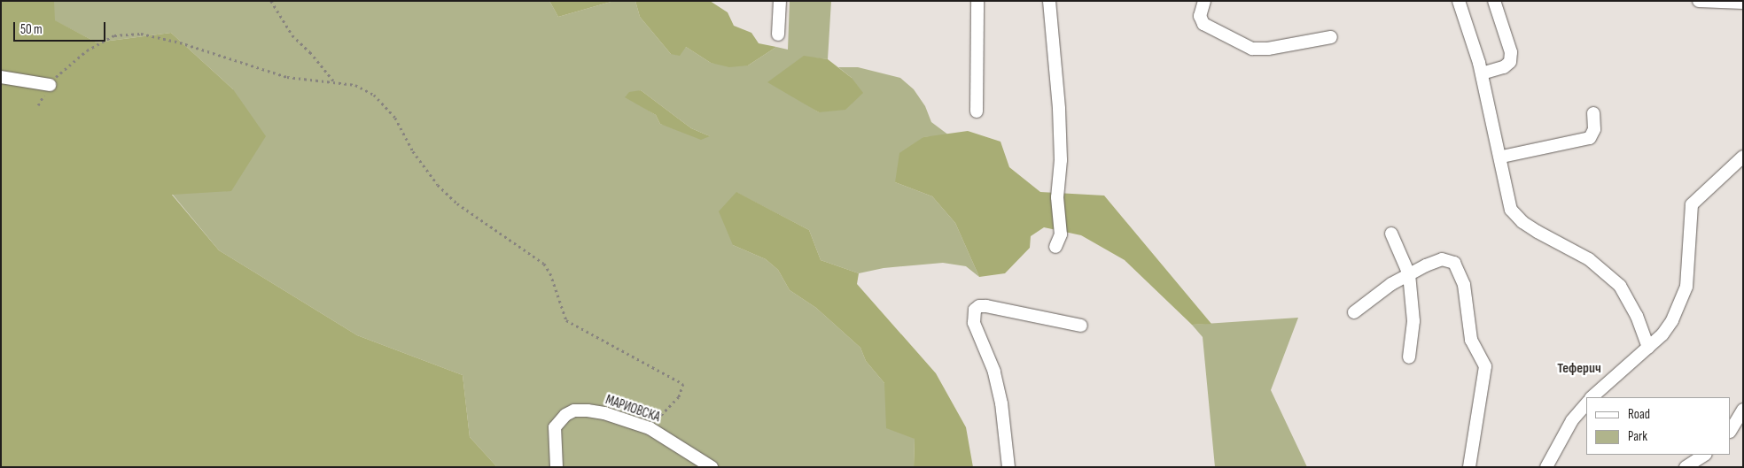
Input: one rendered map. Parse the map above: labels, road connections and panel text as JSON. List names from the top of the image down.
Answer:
{
  "streets": {
    "street": ["МАРИОВСКА"]
  },
  "districts": ["Теферич"],
  "legend": ["Road", "Park"],
  "scale_bar": "50 m"
}
